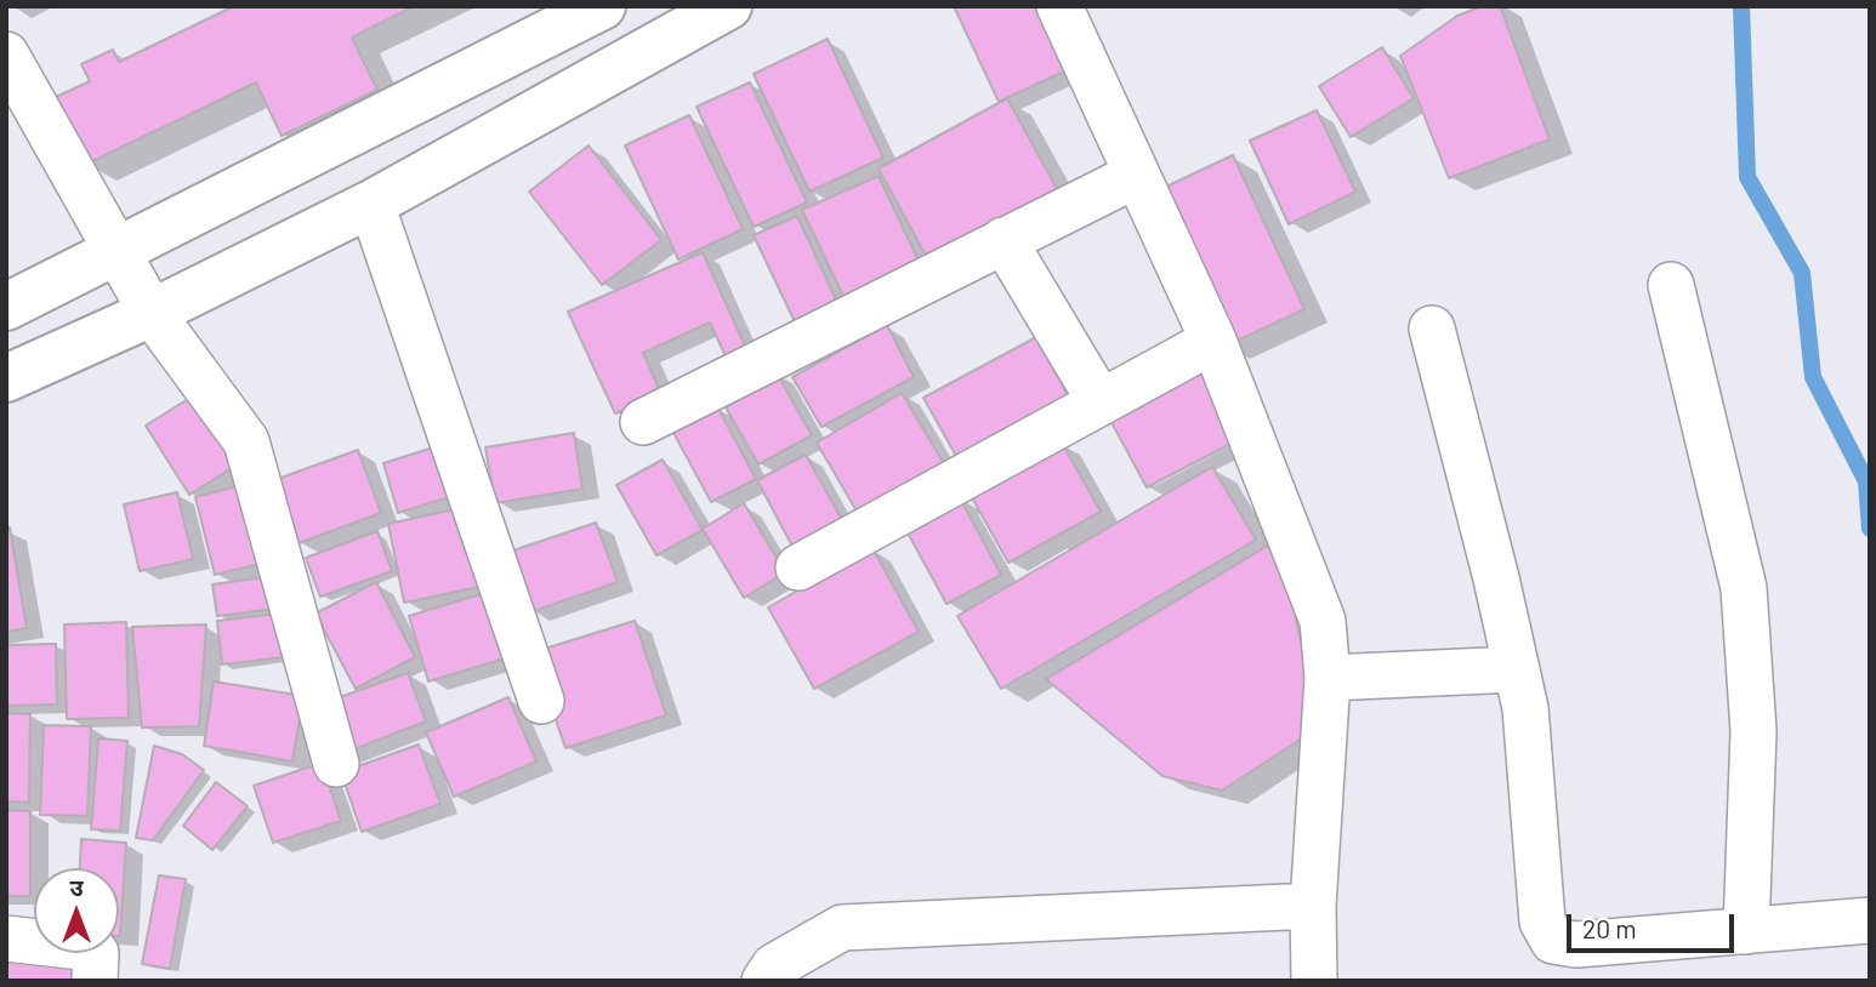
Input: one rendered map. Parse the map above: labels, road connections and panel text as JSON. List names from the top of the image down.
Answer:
{
  "scale_bar": "20 m",
  "north": "top"
}
